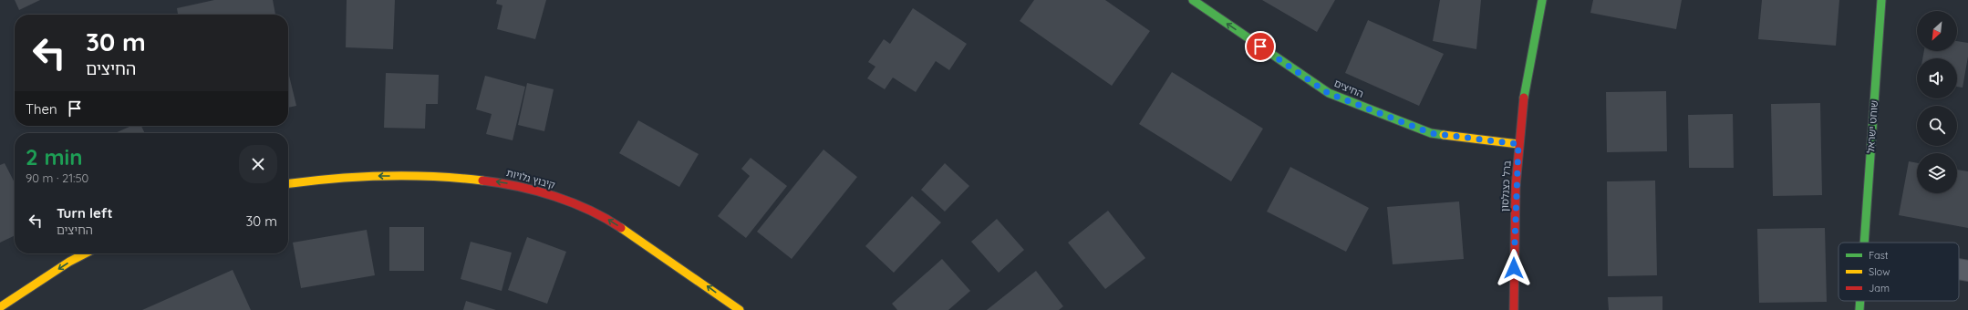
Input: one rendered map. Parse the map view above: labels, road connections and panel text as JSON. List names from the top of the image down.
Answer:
{
  "streets": {
    "street": [
      "החיצים",
      "שוחט ישראל",
      "קיבוץ גלויות",
      "ברל כצנלסון"
    ]
  },
  "crossings": [
    ["החיצים", "ברל כצנלסון"]
  ],
  "one_way": ["החיצים", "קיבוץ גלויות"],
  "legend": ["Fast", "Slow", "Jam"],
  "north": "bottom left",
  "page": {
    "turn": ["30 m", "החיצים"],
    "then": "Then",
    "heading": ["2 min", "90 m · 21:50"],
    "list": [
      {
        "name": "Turn left",
        "note": "החיצים",
        "value": "30 m"
      }
    ]
  }
}
